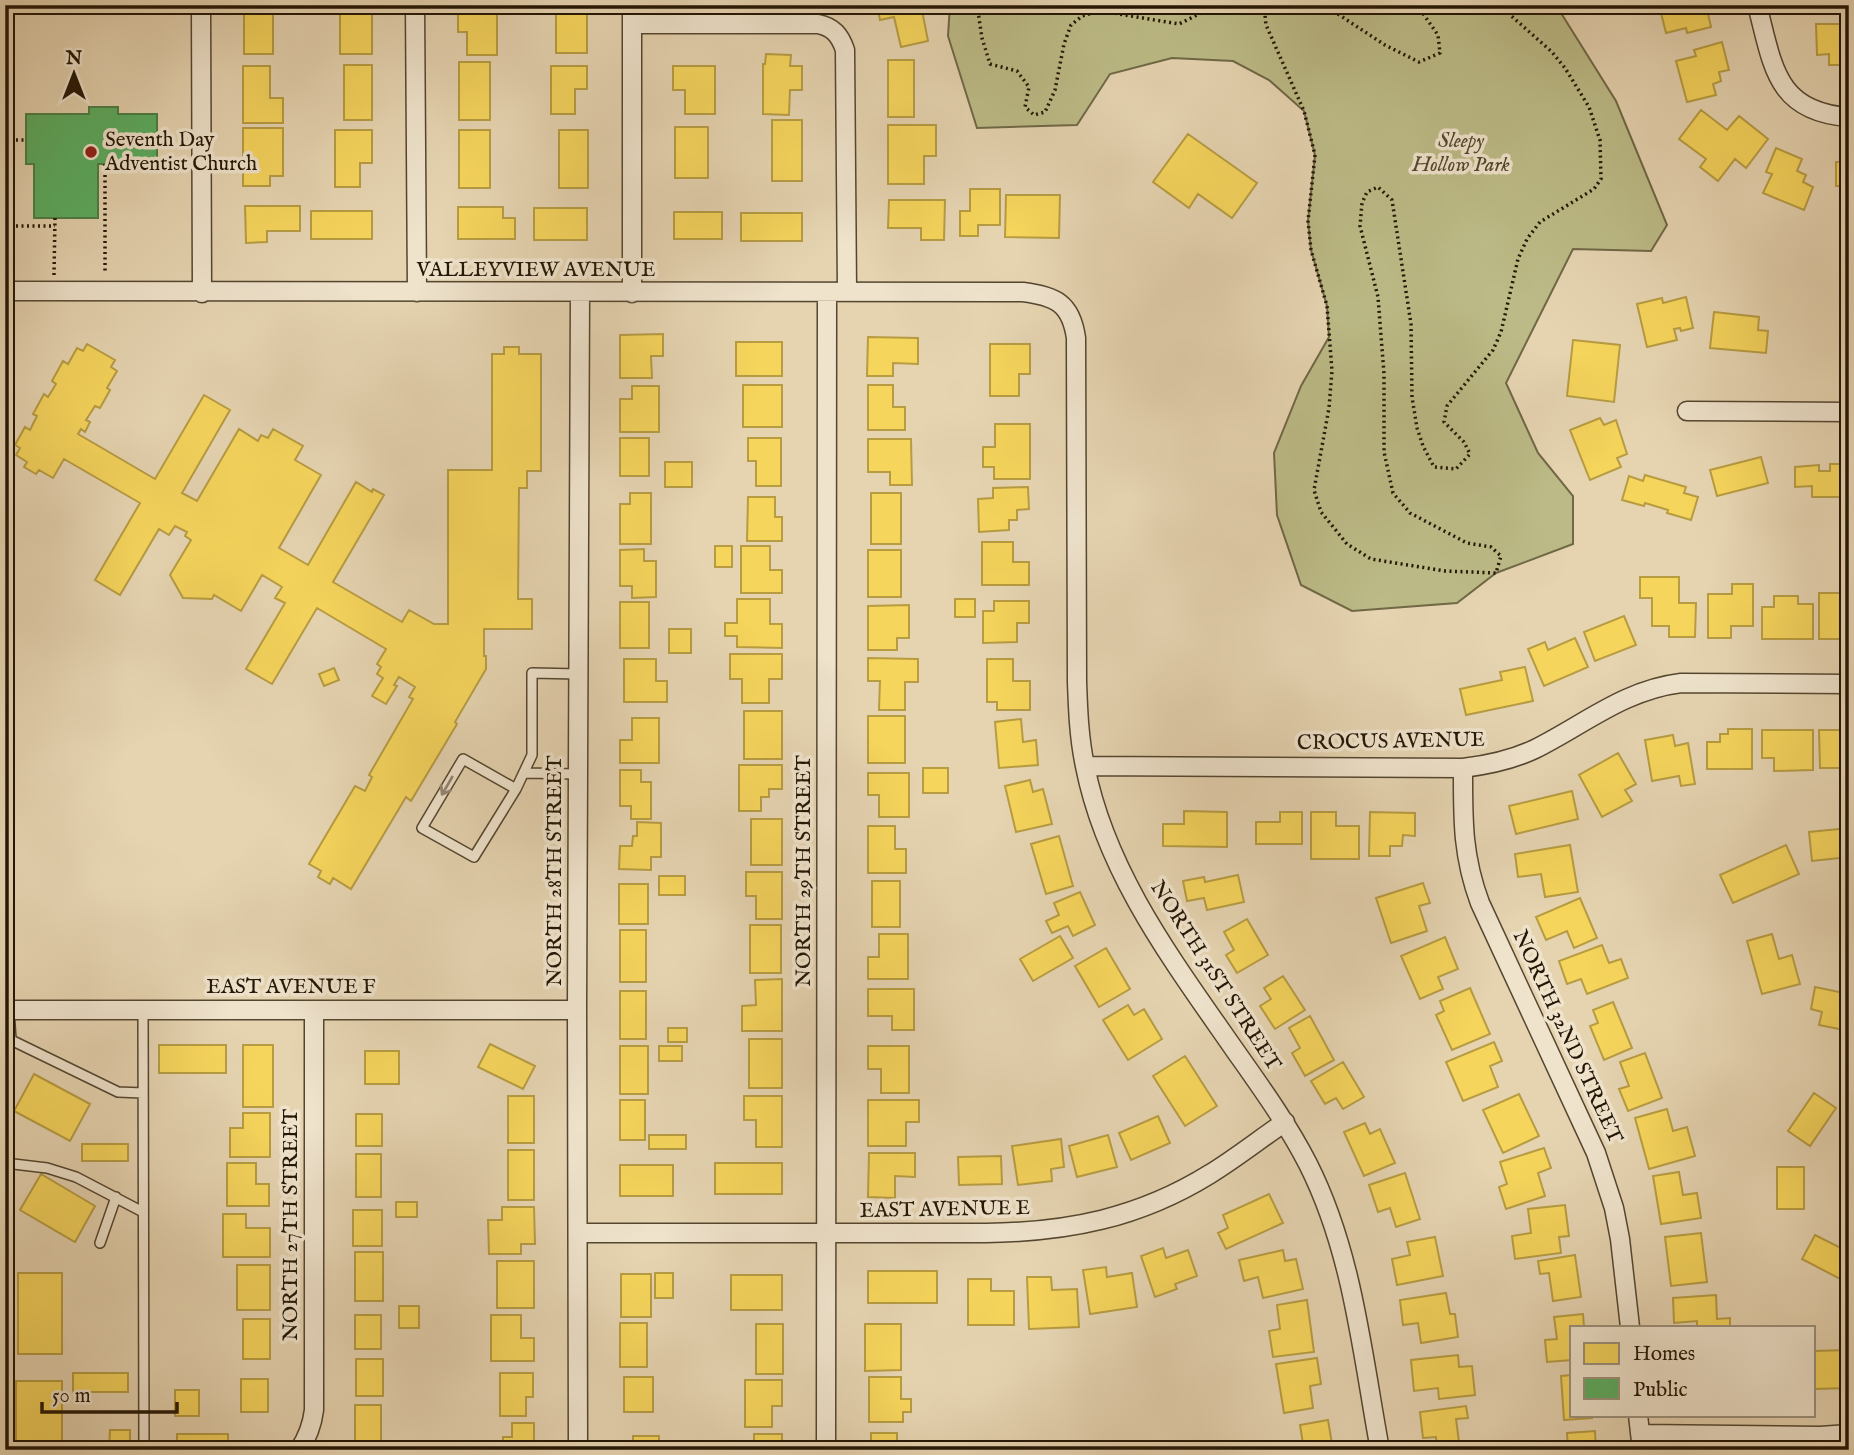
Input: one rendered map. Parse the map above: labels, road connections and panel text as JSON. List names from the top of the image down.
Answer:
{
  "streets": {
    "street": [
      "VALLEYVIEW AVENUE",
      "CROCUS AVENUE",
      "NORTH 28TH STREET",
      "NORTH 29TH STREET",
      "NORTH 31ST STREET",
      "EAST AVENUE F",
      "NORTH 32ND STREET",
      "EAST AVENUE E",
      "NORTH 27TH STREET"
    ]
  },
  "crossings": [
    ["VALLEYVIEW AVENUE", "NORTH 28TH STREET"],
    ["VALLEYVIEW AVENUE", "NORTH 29TH STREET"],
    ["VALLEYVIEW AVENUE", "NORTH 31ST STREET"],
    ["CROCUS AVENUE", "NORTH 31ST STREET"],
    ["CROCUS AVENUE", "NORTH 32ND STREET"],
    ["NORTH 28TH STREET", "EAST AVENUE F"],
    ["NORTH 28TH STREET", "EAST AVENUE E"],
    ["NORTH 29TH STREET", "EAST AVENUE E"],
    ["NORTH 31ST STREET", "EAST AVENUE E"],
    ["EAST AVENUE F", "NORTH 27TH STREET"]
  ],
  "parks": ["Sleepy Hollow Park"],
  "places": ["Seventh Day Adventist Church"],
  "legend": ["Homes", "Public"],
  "scale_bar": "50 m",
  "north": "top"
}
